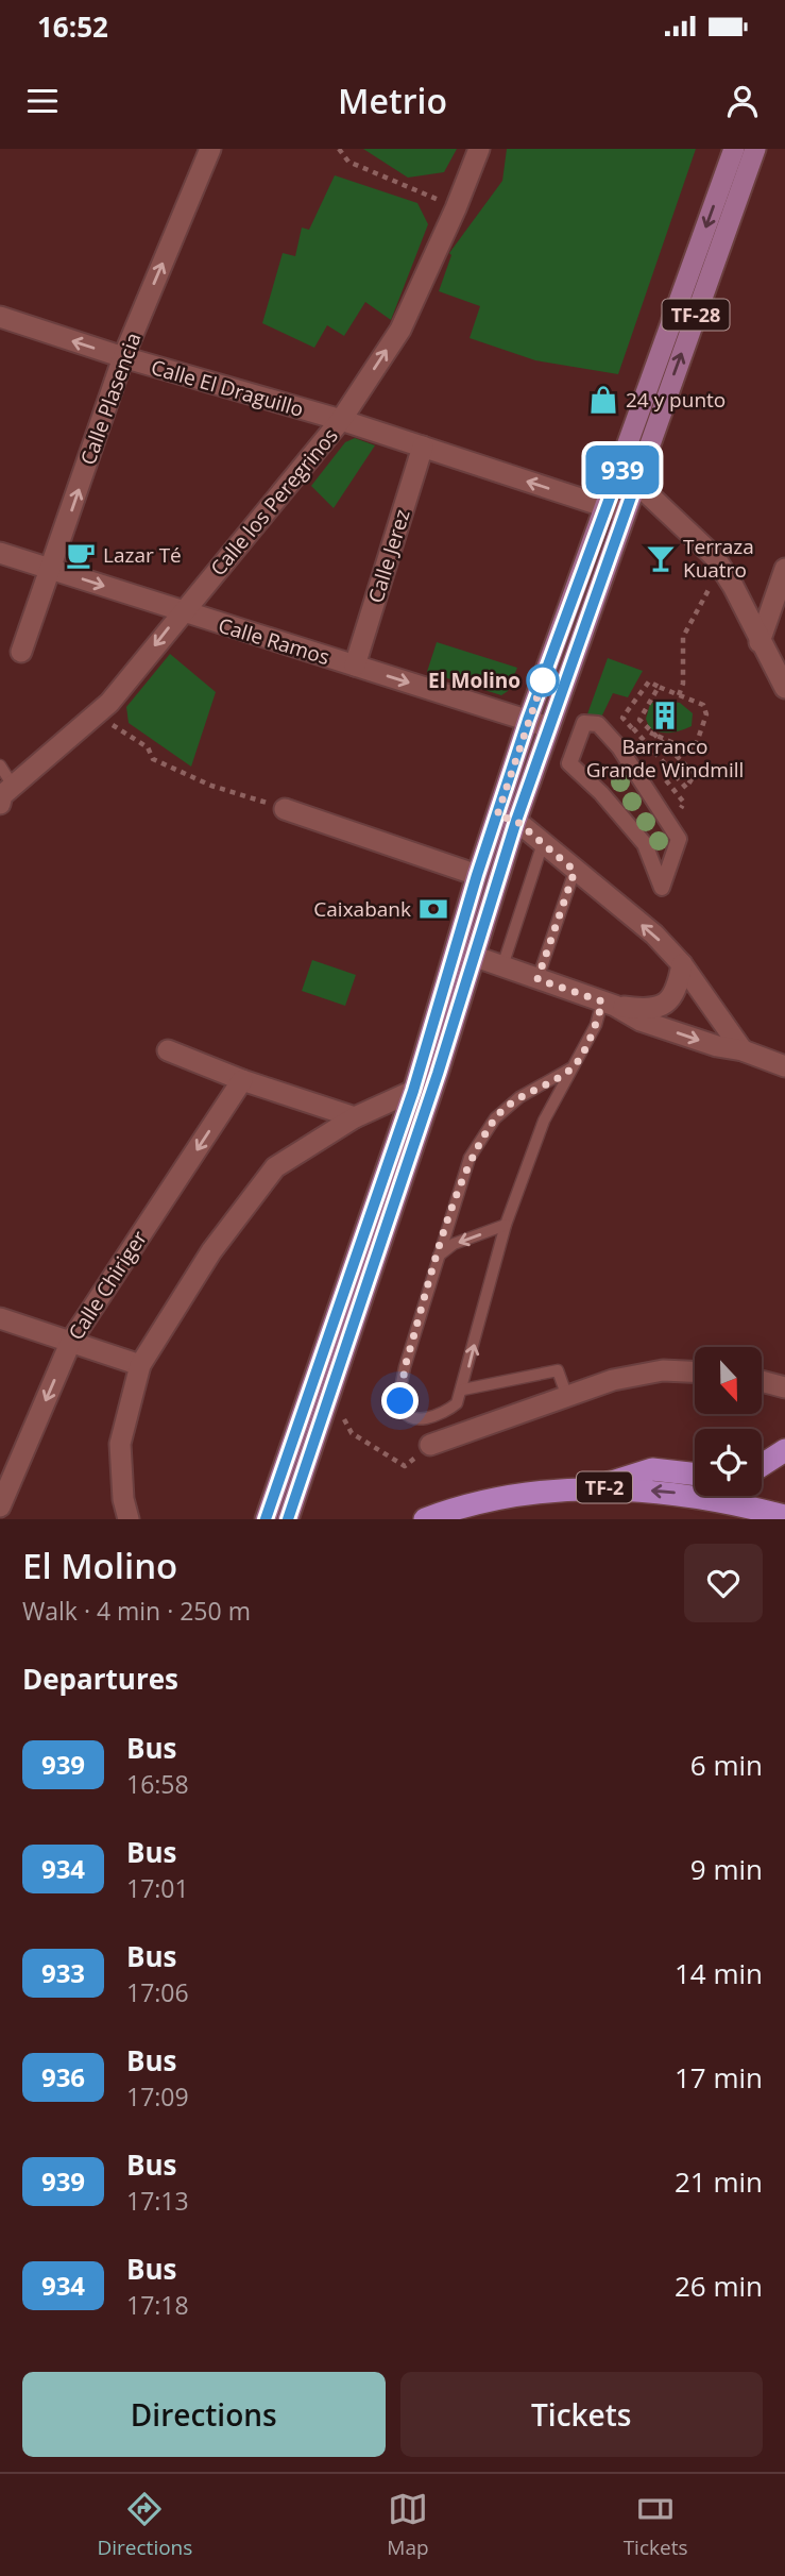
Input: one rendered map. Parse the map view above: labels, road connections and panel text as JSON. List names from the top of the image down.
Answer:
{
  "streets": {
    "highway": ["TF-2"],
    "main road": ["TF-28"],
    "street": [
      "Calle El Draguillo",
      "Calle Plasencia",
      "Calle los Peregrinos",
      "Calle Jerez",
      "Calle Ramos",
      "Calle Chiriger"
    ]
  },
  "crossings": [
    ["TF-28", "Calle El Draguillo"],
    ["TF-28", "Calle Ramos"],
    ["Calle El Draguillo", "Calle Plasencia"],
    ["Calle El Draguillo", "Calle los Peregrinos"],
    ["Calle El Draguillo", "Calle Jerez"],
    ["Calle Plasencia", "Calle Ramos"],
    ["Calle los Peregrinos", "Calle Ramos"],
    ["Calle Jerez", "Calle Ramos"]
  ],
  "one_way": ["Calle El Draguillo", "Calle Plasencia"],
  "places": {
    "shop": ["24 y punto"],
    "cafe": ["Lazar Té"],
    "bar": ["Terraza Kuatro"],
    "other": ["El Molino"],
    "building": ["Barranco Grande Windmill"],
    "bank": ["Caixabank"]
  },
  "lines": ["bus line 939"],
  "north": "bottom",
  "page": {
    "status": "16:52",
    "header": "Metrio",
    "on_map": "939",
    "heading": [
      ["El Molino", "Walk · 4 min · 250 m"],
      "Departures"
    ],
    "list": [
      {
        "mark": "939",
        "name": "Bus",
        "note": "16:58",
        "value": "6 min"
      },
      {
        "mark": "934",
        "name": "Bus",
        "note": "17:01",
        "value": "9 min"
      },
      {
        "mark": "933",
        "name": "Bus",
        "note": "17:06",
        "value": "14 min"
      },
      {
        "mark": "936",
        "name": "Bus",
        "note": "17:09",
        "value": "17 min"
      },
      {
        "mark": "939",
        "name": "Bus",
        "note": "17:13",
        "value": "21 min"
      },
      {
        "mark": "934",
        "name": "Bus",
        "note": "17:18",
        "value": "26 min"
      }
    ],
    "buttons": ["Directions", "Tickets"],
    "tabs": ["Directions", "Map", "Tickets"]
  }
}
